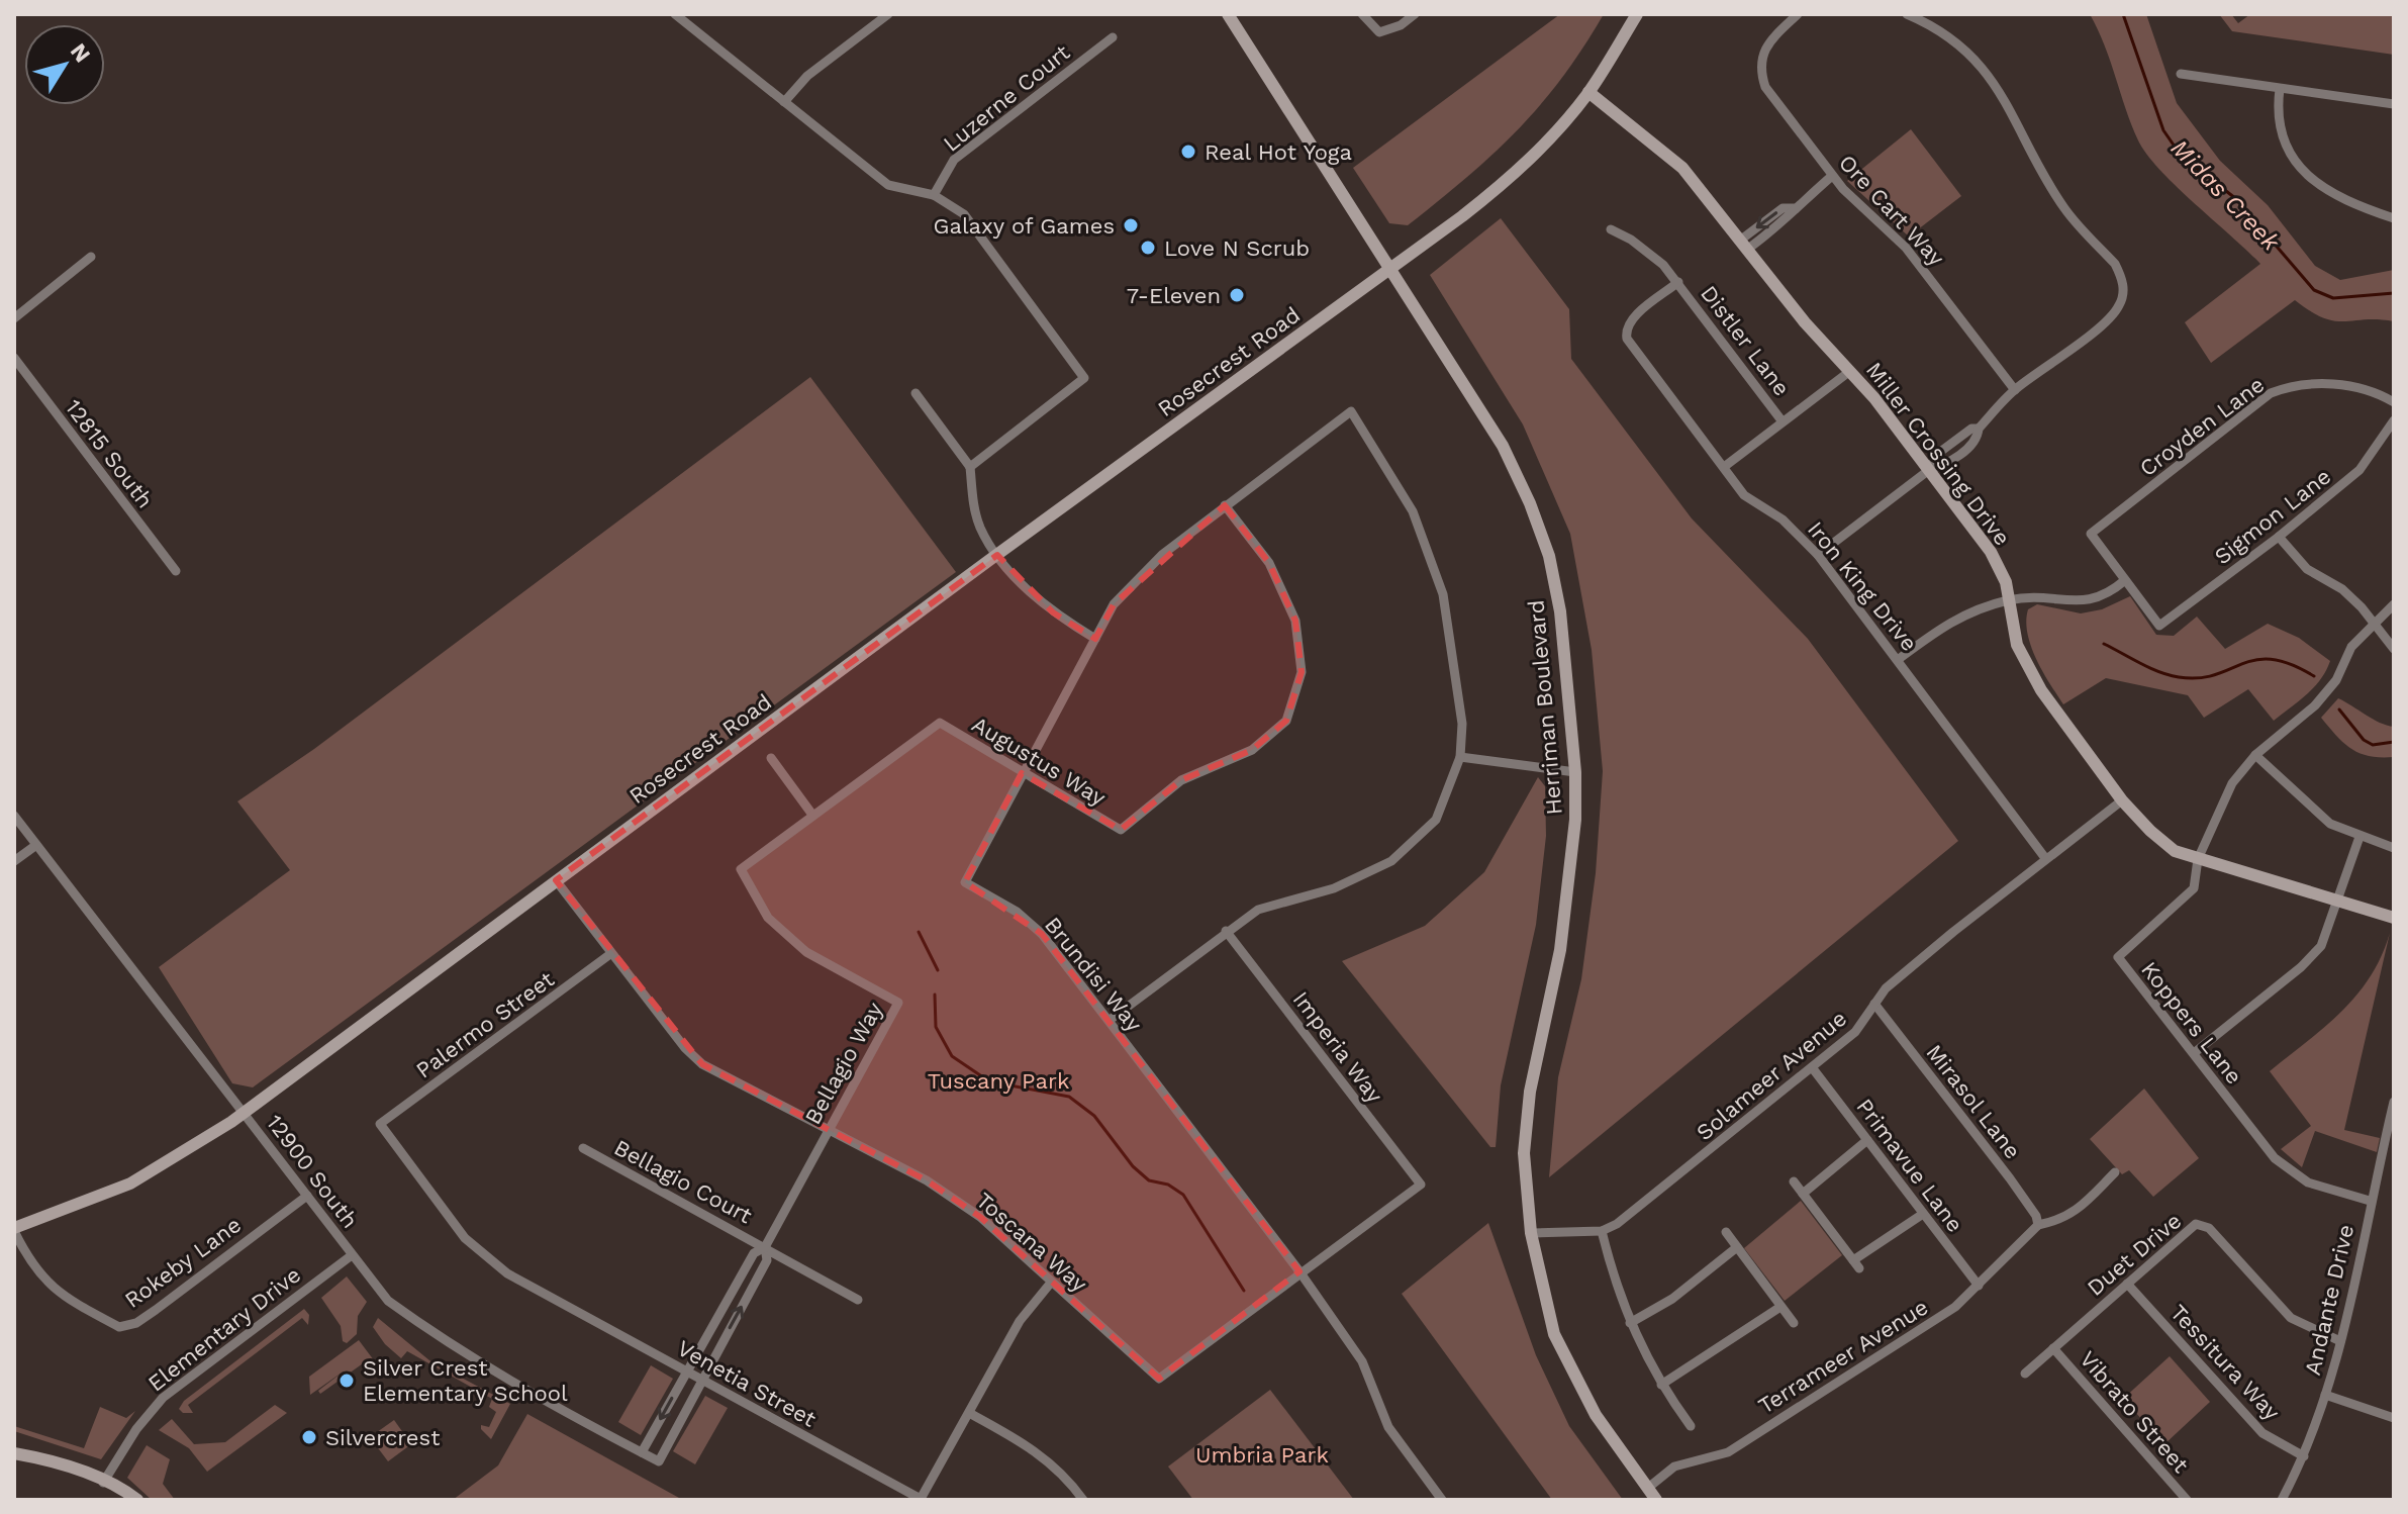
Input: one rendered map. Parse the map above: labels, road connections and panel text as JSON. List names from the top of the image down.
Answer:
{
  "streets": {
    "main road": ["Rosecrest Road", "Miller Crossing Drive", "Herriman Boulevard"],
    "street": [
      "Luzerne Court",
      "Ore Cart Way",
      "Distler Lane",
      "Croyden Lane",
      "12815 South",
      "Sigmon Lane",
      "Iron King Drive",
      "Augustus Way",
      "Brundisi Way",
      "Koppers Lane",
      "Palermo Street",
      "Imperia Way",
      "Bellagio Way",
      "Solameer Avenue",
      "Mirasol Lane",
      "Primavue Lane",
      "12900 South",
      "Bellagio Court",
      "Toscana Way",
      "Duet Drive",
      "Rokeby Lane",
      "Andante Drive",
      "Elementary Drive",
      "Terrameer Avenue",
      "Tessitura Way",
      "Venetia Street",
      "Vibrato Street"
    ]
  },
  "crossings": [
    ["Distler Lane", "Iron King Drive"],
    ["Rosecrest Road", "Miller Crossing Drive"],
    ["Rosecrest Road", "Herriman Boulevard"],
    ["Rosecrest Road", "12900 South"],
    ["Rosecrest Road", "Toscana Way"],
    ["Rosecrest Road", "Rokeby Lane"],
    ["Croyden Lane", "Sigmon Lane"],
    ["Miller Crossing Drive", "Koppers Lane"],
    ["Miller Crossing Drive", "Solameer Avenue"],
    ["Iron King Drive", "Solameer Avenue"],
    ["Herriman Boulevard", "Terrameer Avenue"],
    ["Augustus Way", "Brundisi Way"],
    ["Augustus Way", "Bellagio Way"],
    ["Brundisi Way", "Toscana Way"],
    ["Koppers Lane", "Andante Drive"],
    ["Palermo Street", "Toscana Way"],
    ["Palermo Street", "Venetia Street"],
    ["Imperia Way", "Toscana Way"],
    ["Bellagio Way", "12900 South"],
    ["Bellagio Way", "Bellagio Court"],
    ["Bellagio Way", "Toscana Way"],
    ["Bellagio Way", "Venetia Street"],
    ["Solameer Avenue", "Mirasol Lane"],
    ["Solameer Avenue", "Primavue Lane"],
    ["Mirasol Lane", "Terrameer Avenue"],
    ["Primavue Lane", "Terrameer Avenue"],
    ["12900 South", "Rokeby Lane"],
    ["12900 South", "Elementary Drive"],
    ["Toscana Way", "Venetia Street"],
    ["Duet Drive", "Andante Drive"],
    ["Duet Drive", "Tessitura Way"],
    ["Duet Drive", "Vibrato Street"],
    ["Andante Drive", "Tessitura Way"]
  ],
  "water": ["Midas Creek"],
  "parks": ["Tuscany Park", "Umbria Park"],
  "places": [
    "Real Hot Yoga",
    "Galaxy of Games",
    "Love N Scrub",
    "7-Eleven",
    "Silver Crest Elementary School",
    "Silvercrest"
  ],
  "north": "top right"
}
